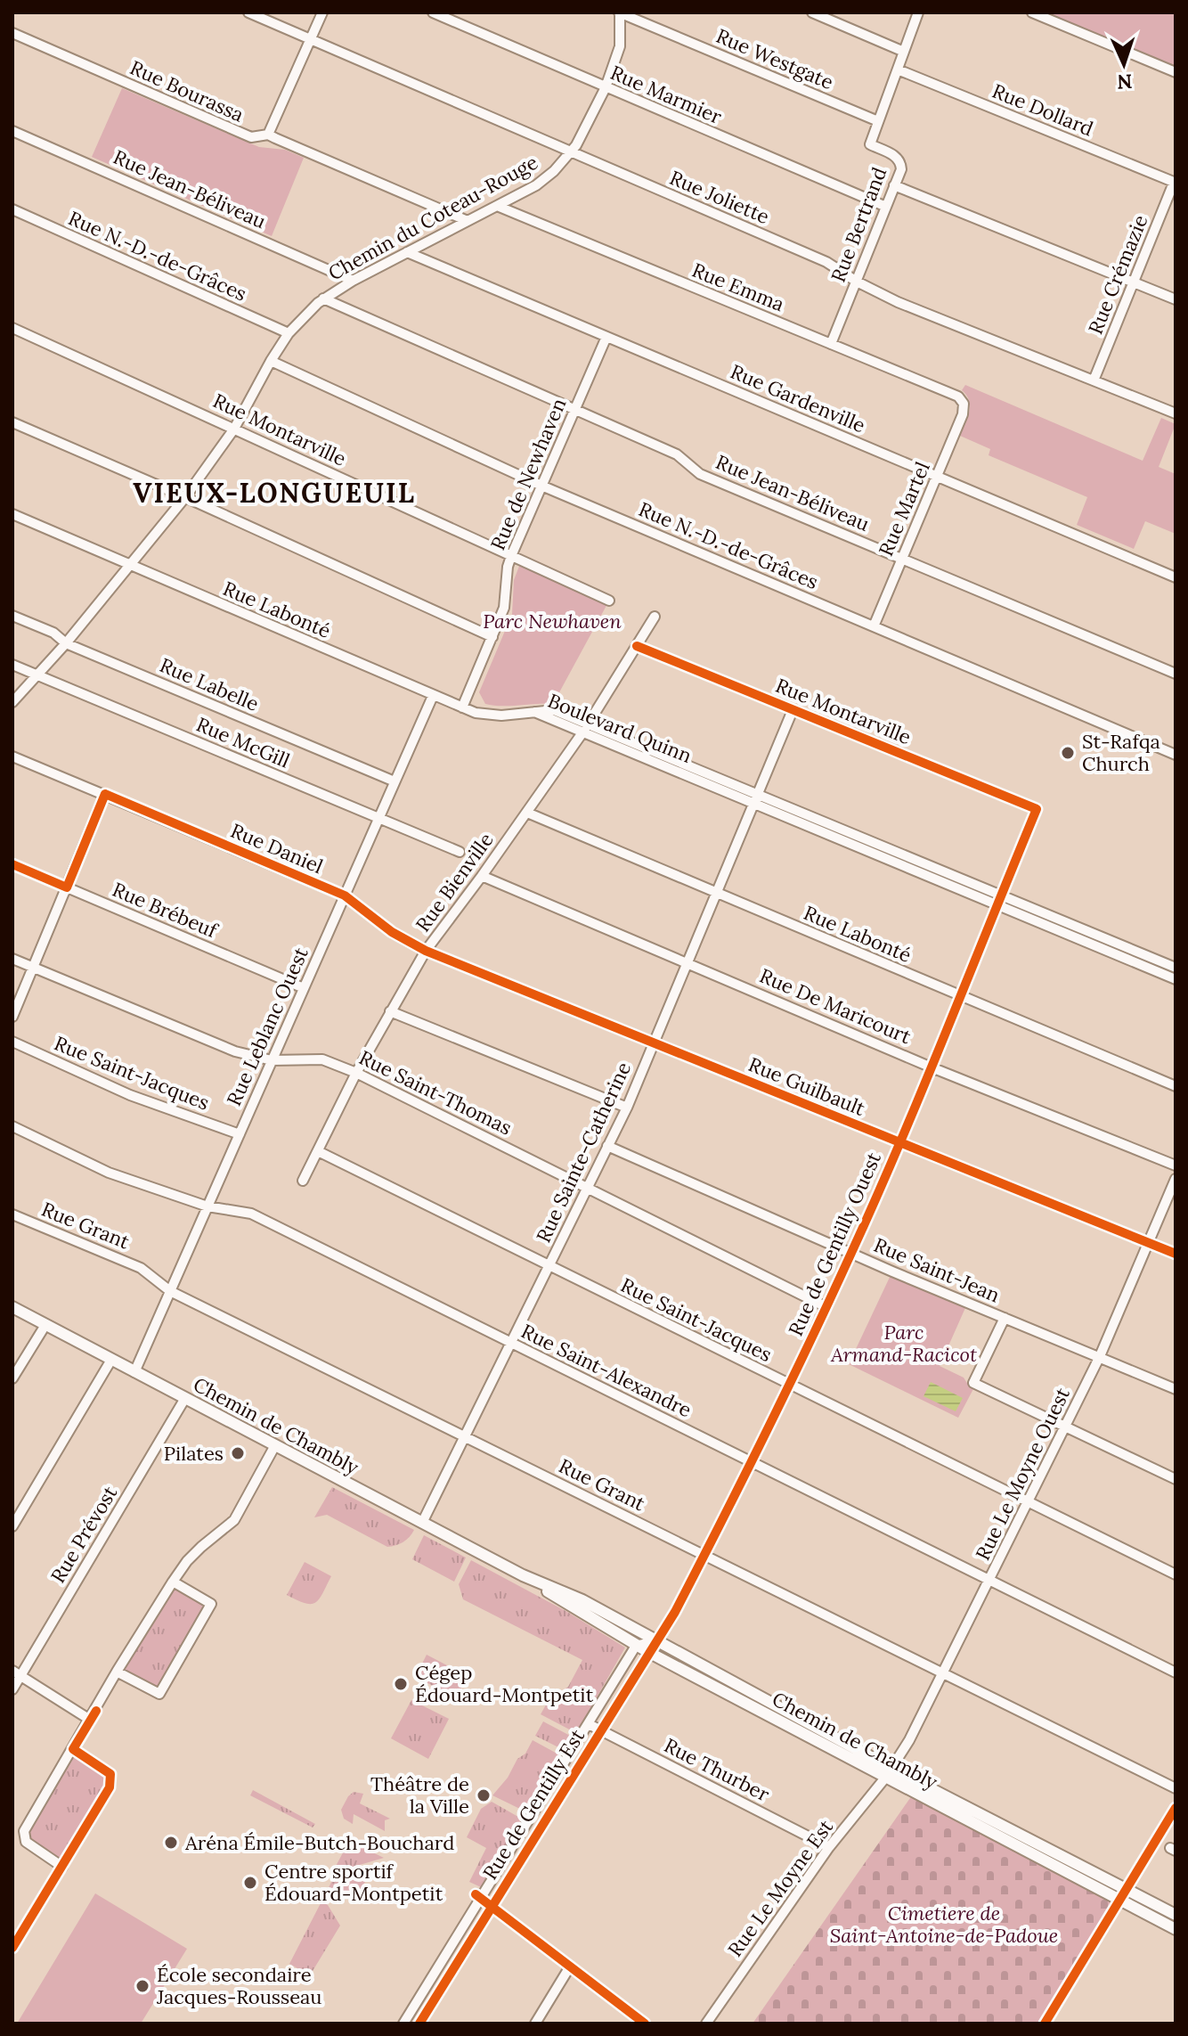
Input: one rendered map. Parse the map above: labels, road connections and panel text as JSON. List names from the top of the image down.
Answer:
{
  "streets": {
    "main road": ["Chemin de Chambly"],
    "street": [
      "Rue Westgate",
      "Rue Bourassa",
      "Rue Marmier",
      "Rue Dollard",
      "Rue Jean-Béliveau",
      "Rue Joliette",
      "Chemin du Coteau-Rouge",
      "Rue Bertrand",
      "Rue N.-D.-de-Grâces",
      "Rue Crémazie",
      "Rue Emma",
      "Rue Gardenville",
      "Rue Montarville",
      "Rue de Newhaven",
      "Rue Martel",
      "Rue Labonté",
      "Rue Labelle",
      "Boulevard Quinn",
      "Rue McGill",
      "Rue Daniel",
      "Rue Bienville",
      "Rue Brébeuf",
      "Rue De Maricourt",
      "Rue Leblanc Ouest",
      "Rue Saint-Jacques",
      "Rue Guilbault",
      "Rue Saint-Thomas",
      "Rue Sainte-Catherine",
      "Rue Grant",
      "Rue de Gentilly Ouest",
      "Rue Saint-Jean",
      "Rue Saint-Alexandre",
      "Rue Le Moyne Ouest",
      "Rue Prévost",
      "Rue Thurber",
      "Rue de Gentilly Est",
      "Rue Le Moyne Est"
    ]
  },
  "crossings": [
    ["Rue Westgate", "Chemin du Coteau-Rouge"],
    ["Rue Westgate", "Rue Bertrand"],
    ["Rue Bourassa", "Chemin du Coteau-Rouge"],
    ["Rue Marmier", "Chemin du Coteau-Rouge"],
    ["Rue Marmier", "Rue Bertrand"],
    ["Rue Dollard", "Rue Bertrand"],
    ["Rue Dollard", "Rue Crémazie"],
    ["Rue Jean-Béliveau", "Chemin du Coteau-Rouge"],
    ["Rue Jean-Béliveau", "Rue de Newhaven"],
    ["Rue Jean-Béliveau", "Rue Martel"],
    ["Rue Joliette", "Chemin du Coteau-Rouge"],
    ["Rue Joliette", "Rue Bertrand"],
    ["Rue Joliette", "Rue Crémazie"],
    ["Chemin du Coteau-Rouge", "Rue N.-D.-de-Grâces"],
    ["Chemin du Coteau-Rouge", "Rue Emma"],
    ["Chemin du Coteau-Rouge", "Rue Gardenville"],
    ["Chemin du Coteau-Rouge", "Rue Montarville"],
    ["Chemin du Coteau-Rouge", "Rue Labonté"],
    ["Chemin du Coteau-Rouge", "Rue Labelle"],
    ["Chemin du Coteau-Rouge", "Rue McGill"],
    ["Rue Bertrand", "Rue Emma"],
    ["Rue N.-D.-de-Grâces", "Rue de Newhaven"],
    ["Rue N.-D.-de-Grâces", "Rue Martel"],
    ["Rue Emma", "Rue Martel"],
    ["Rue Gardenville", "Rue de Newhaven"],
    ["Rue Gardenville", "Rue Martel"],
    ["Rue Montarville", "Rue de Newhaven"],
    ["Rue Montarville", "Rue Bienville"],
    ["Rue Montarville", "Rue Sainte-Catherine"],
    ["Rue Montarville", "Rue de Gentilly Ouest"],
    ["Rue de Newhaven", "Rue Labonté"],
    ["Rue Labonté", "Boulevard Quinn"],
    ["Rue Labonté", "Rue Bienville"],
    ["Rue Labonté", "Rue Leblanc Ouest"],
    ["Rue Labonté", "Rue Sainte-Catherine"],
    ["Rue Labonté", "Rue de Gentilly Ouest"],
    ["Rue Labelle", "Rue Leblanc Ouest"],
    ["Boulevard Quinn", "Rue Bienville"],
    ["Boulevard Quinn", "Rue Sainte-Catherine"],
    ["Boulevard Quinn", "Rue de Gentilly Ouest"],
    ["Rue McGill", "Rue Leblanc Ouest"],
    ["Rue Daniel", "Rue Bienville"],
    ["Rue Daniel", "Rue Leblanc Ouest"],
    ["Rue Daniel", "Rue Guilbault"],
    ["Rue Bienville", "Rue De Maricourt"],
    ["Rue Bienville", "Rue Saint-Jacques"],
    ["Rue Bienville", "Rue Guilbault"],
    ["Rue Bienville", "Rue Saint-Thomas"],
    ["Rue Brébeuf", "Rue Leblanc Ouest"],
    ["Rue De Maricourt", "Rue Sainte-Catherine"],
    ["Rue De Maricourt", "Rue de Gentilly Ouest"],
    ["Rue Leblanc Ouest", "Rue Saint-Jacques"],
    ["Rue Leblanc Ouest", "Rue Saint-Thomas"],
    ["Rue Leblanc Ouest", "Rue Grant"],
    ["Rue Leblanc Ouest", "Rue Saint-Alexandre"],
    ["Rue Leblanc Ouest", "Chemin de Chambly"],
    ["Rue Saint-Jacques", "Rue Sainte-Catherine"],
    ["Rue Saint-Jacques", "Rue de Gentilly Ouest"],
    ["Rue Saint-Jacques", "Rue Le Moyne Ouest"],
    ["Rue Guilbault", "Rue Sainte-Catherine"],
    ["Rue Guilbault", "Rue de Gentilly Ouest"],
    ["Rue Guilbault", "Rue Le Moyne Ouest"],
    ["Rue Saint-Thomas", "Rue Sainte-Catherine"],
    ["Rue Saint-Thomas", "Rue de Gentilly Ouest"],
    ["Rue Sainte-Catherine", "Rue Grant"],
    ["Rue Sainte-Catherine", "Rue Saint-Jean"],
    ["Rue Sainte-Catherine", "Rue Saint-Alexandre"],
    ["Rue Sainte-Catherine", "Chemin de Chambly"],
    ["Rue Grant", "Rue de Gentilly Ouest"],
    ["Rue Grant", "Rue Le Moyne Ouest"],
    ["Rue de Gentilly Ouest", "Rue Saint-Jean"],
    ["Rue de Gentilly Ouest", "Rue Saint-Alexandre"],
    ["Rue de Gentilly Ouest", "Chemin de Chambly"],
    ["Rue de Gentilly Ouest", "Rue de Gentilly Est"],
    ["Rue Saint-Jean", "Rue Le Moyne Ouest"],
    ["Rue Saint-Alexandre", "Rue Le Moyne Ouest"],
    ["Chemin de Chambly", "Rue Le Moyne Ouest"],
    ["Chemin de Chambly", "Rue Prévost"],
    ["Chemin de Chambly", "Rue de Gentilly Est"],
    ["Chemin de Chambly", "Rue Le Moyne Est"],
    ["Rue Le Moyne Ouest", "Rue Le Moyne Est"],
    ["Rue Thurber", "Rue de Gentilly Est"],
    ["Rue Thurber", "Rue Le Moyne Est"]
  ],
  "districts": ["VIEUX-LONGUEUIL"],
  "parks": ["Parc Newhaven", "Parc Armand-Racicot", "Cimetiere de Saint-Antoine-de-Padoue"],
  "places": [
    "St-Rafqa Church",
    "Pilates",
    "Cégep Édouard-Montpetit",
    "Théâtre de la Ville",
    "Aréna Émile-Butch-Bouchard",
    "Centre sportif Édouard-Montpetit",
    "École secondaire Jacques-Rousseau"
  ],
  "north": "bottom"
}
